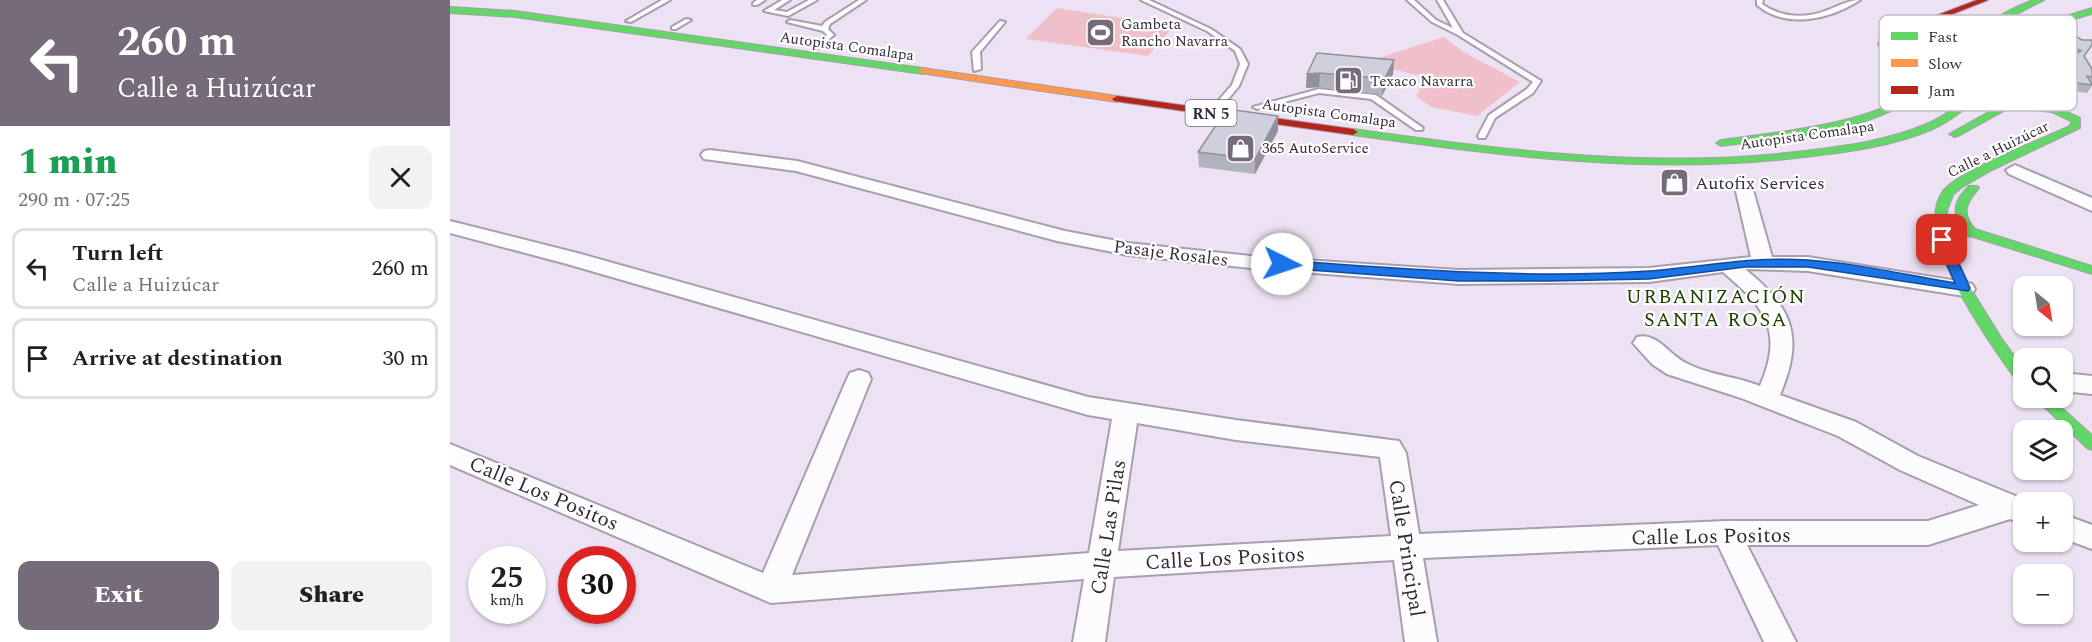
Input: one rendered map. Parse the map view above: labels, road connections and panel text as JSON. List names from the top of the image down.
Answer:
{
  "streets": {
    "main road": ["Autopista Comalapa", "RN 5", "Calle a Huizúcar"],
    "street": [
      "Pasaje Rosales",
      "Calle Los Positos",
      "Calle Las Pilas",
      "Calle Principal"
    ]
  },
  "crossings": [
    ["Calle a Huizúcar", "Pasaje Rosales"],
    ["Calle Los Positos", "Calle Las Pilas"],
    ["Calle Los Positos", "Calle Principal"],
    ["Calle Las Pilas", "Calle Principal"]
  ],
  "districts": ["URBANIZACIÓN SANTA ROSA"],
  "places": {
    "sports": ["Gambeta Rancho Navarra"],
    "fuel station": ["Texaco Navarra"],
    "shop": ["365 AutoService", "Autofix Services"]
  },
  "legend": ["Fast", "Slow", "Jam"],
  "north": "bottom right",
  "page": {
    "turn": ["260 m", "Calle a Huizúcar"],
    "heading": ["1 min", "290 m · 07:25"],
    "list": [
      {
        "name": "Turn left",
        "note": "Calle a Huizúcar",
        "value": "260 m"
      },
      {
        "name": "Arrive at destination",
        "value": "30 m"
      }
    ],
    "map_buttons": ["+", "−"],
    "speed": "25 km/h",
    "limit": "30",
    "buttons": ["Exit", "Share"]
  }
}
